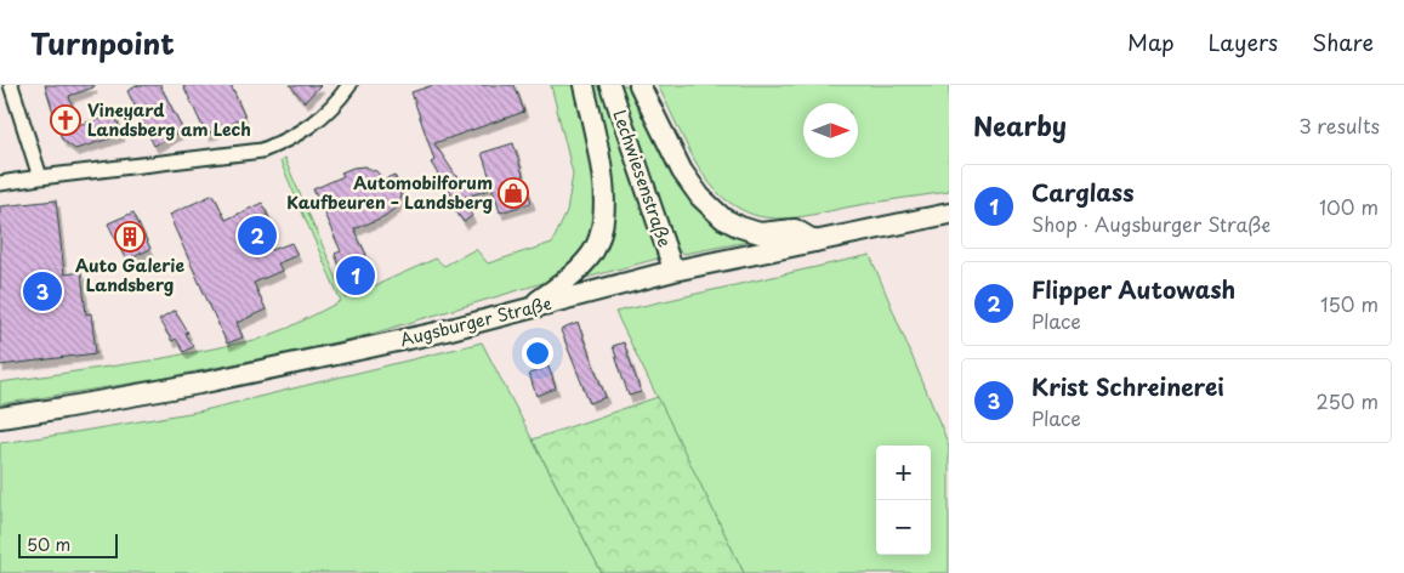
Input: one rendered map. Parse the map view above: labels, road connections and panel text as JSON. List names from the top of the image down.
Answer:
{
  "streets": {
    "main road": ["Augsburger Straße"],
    "street": ["Lechwiesenstraße"]
  },
  "crossings": [
    ["Lechwiesenstraße", "Augsburger Straße"]
  ],
  "places": {
    "church": ["Vineyard Landsberg am Lech"],
    "shop": ["Automobilforum Kaufbeuren – Landsberg"],
    "building": ["Auto Galerie Landsberg"]
  },
  "scale_bar": "50 m",
  "north": "right",
  "page": {
    "header": "Turnpoint",
    "nav": ["Map", "Layers", "Share"],
    "heading": ["Nearby", "3 results"],
    "list": [
      {
        "mark": "1",
        "name": "Carglass",
        "note": "Shop · Augsburger Straße",
        "value": "100 m"
      },
      {
        "mark": "2",
        "name": "Flipper Autowash",
        "note": "Place",
        "value": "150 m"
      },
      {
        "mark": "3",
        "name": "Krist Schreinerei",
        "note": "Place",
        "value": "250 m"
      }
    ],
    "pins": ["2", "1", "3"],
    "map_buttons": ["+", "−"],
    "scale": "50 m"
  }
}
